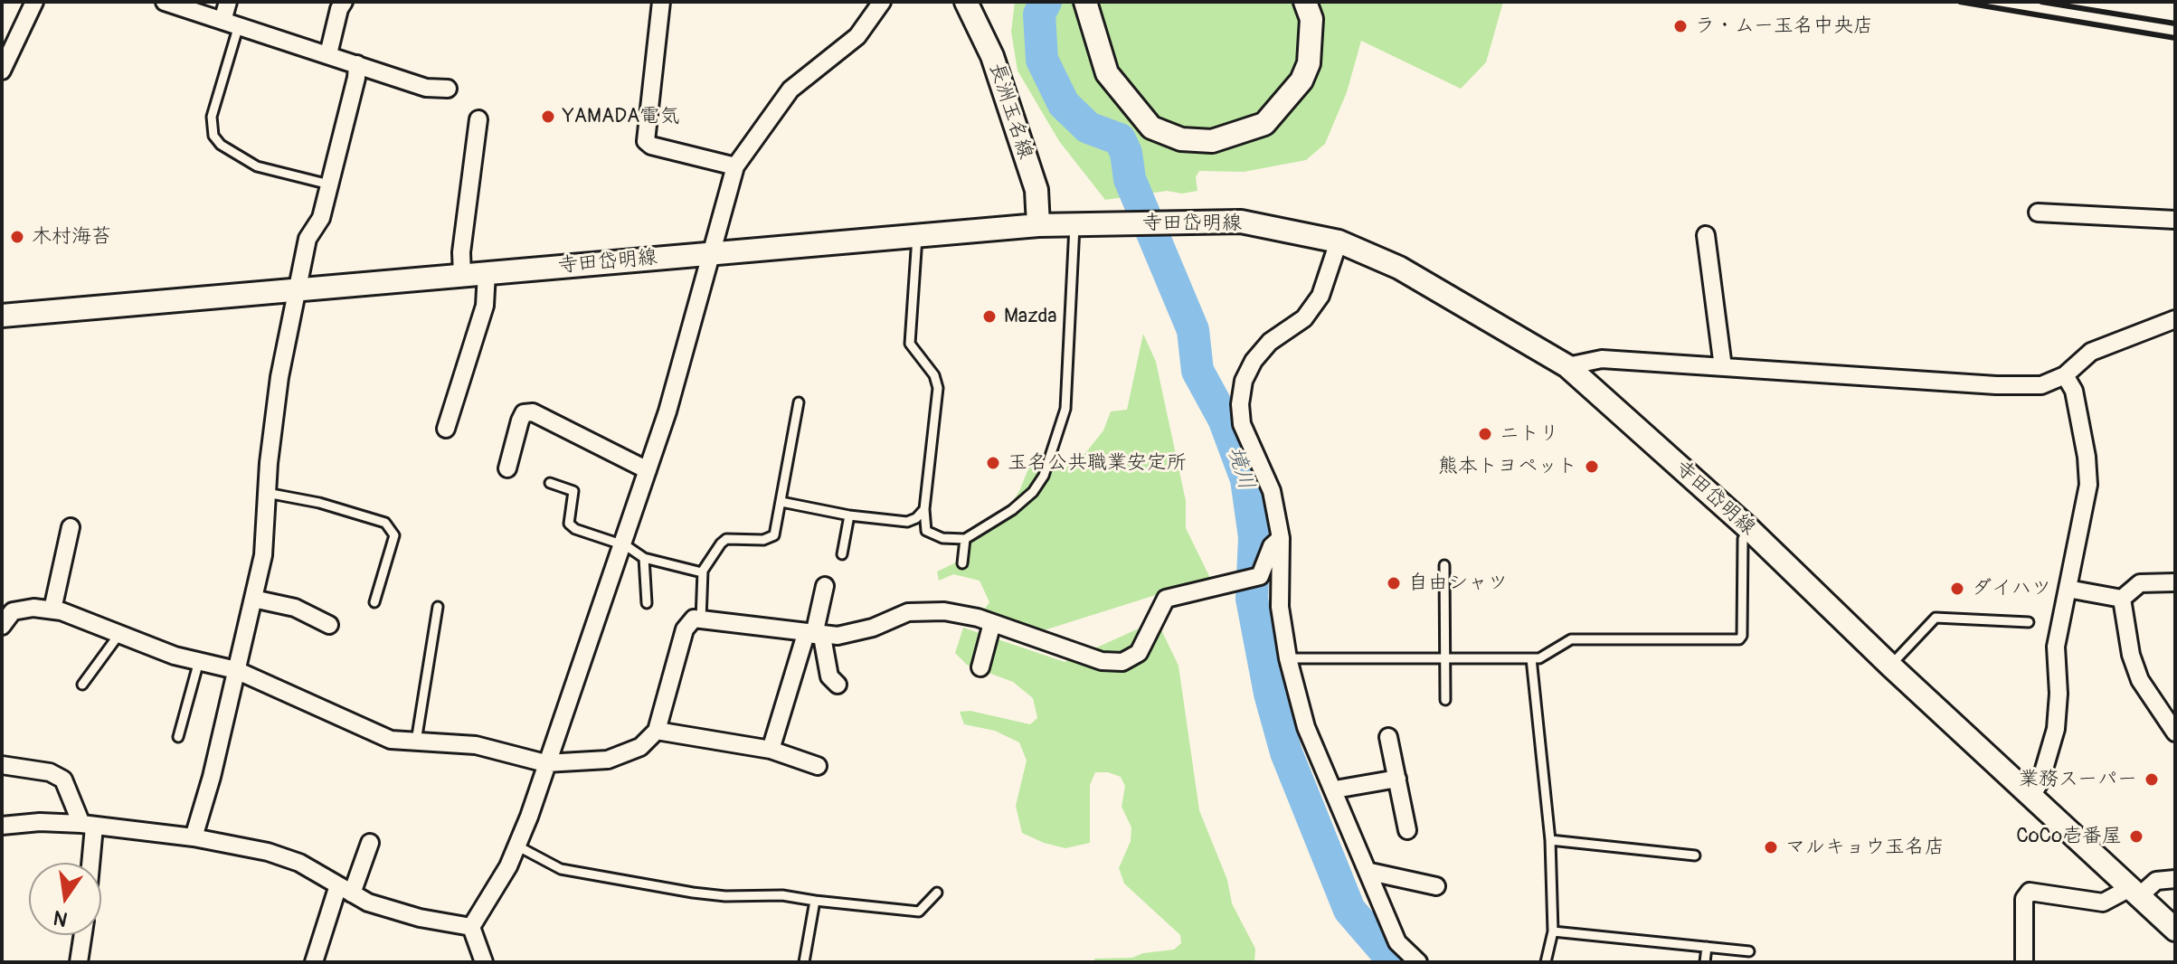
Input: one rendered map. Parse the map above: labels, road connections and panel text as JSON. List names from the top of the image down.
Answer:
{
  "streets": {
    "main road": ["長洲玉名線", "寺田岱明線"]
  },
  "crossings": [
    ["長洲玉名線", "寺田岱明線"]
  ],
  "water": ["境川"],
  "places": [
    "ラ・ムー玉名中央店",
    "YAMADA電気",
    "木村海苔",
    "Mazda",
    "ニトリ",
    "玉名公共職業安定所",
    "熊本トヨペット",
    "自由シャツ",
    "ダイハツ",
    "業務スーパー",
    "CoCo壱番屋",
    "マルキョウ玉名店"
  ],
  "north": "bottom"
}
